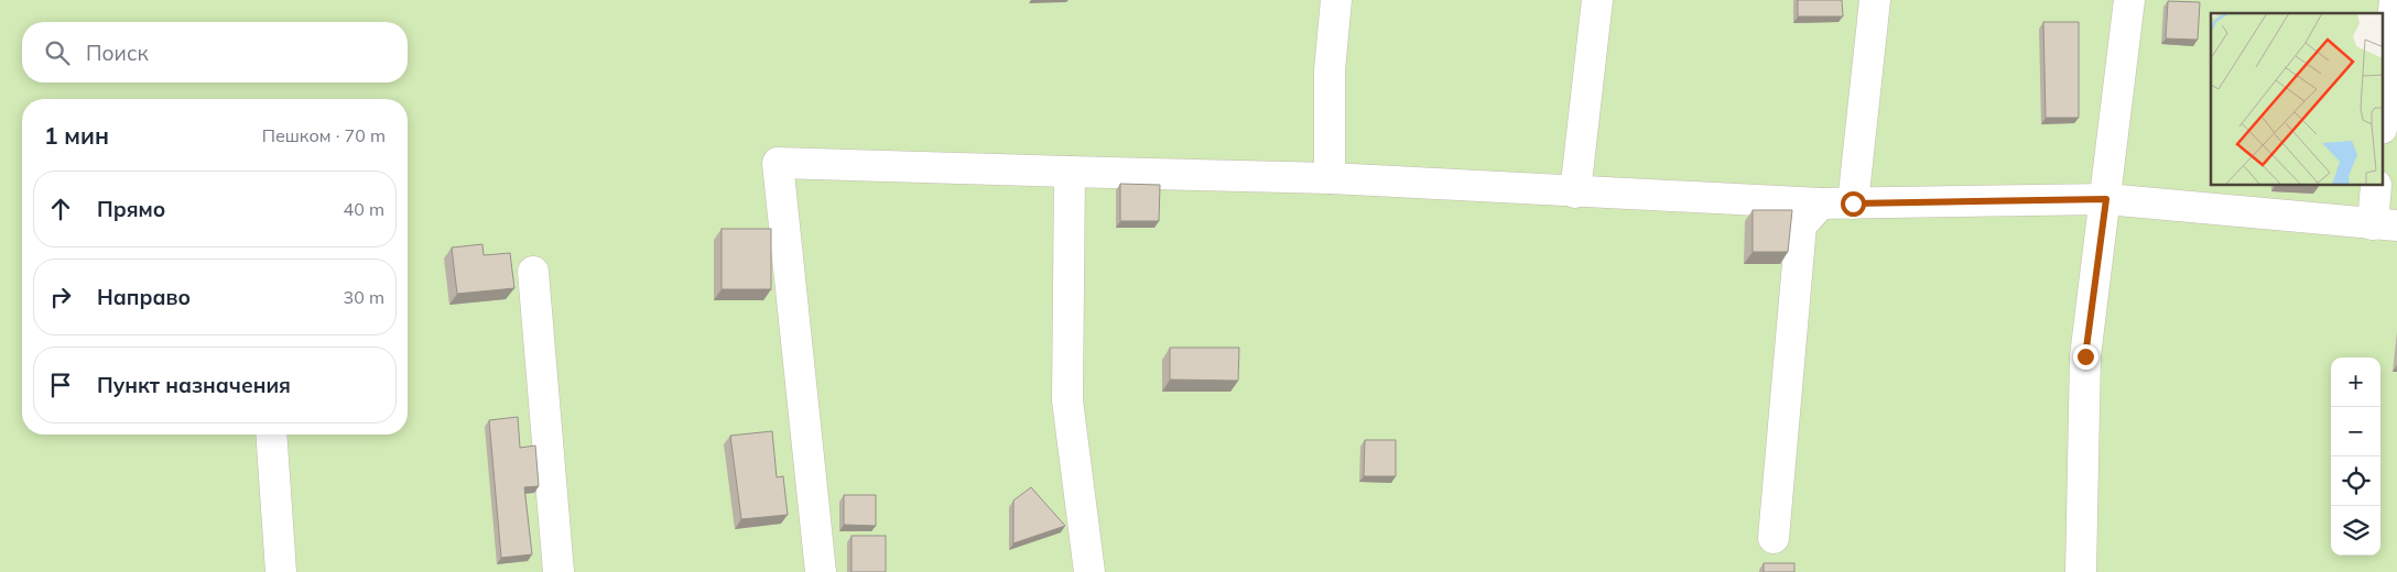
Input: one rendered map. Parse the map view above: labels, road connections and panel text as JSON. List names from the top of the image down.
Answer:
{
  "page": {
    "search": "Поиск",
    "heading": ["1 мин", "Пешком · 70 m"],
    "list": [
      ["Прямо", "40 m"],
      ["Направо", "30 m"],
      "Пункт назначения"
    ],
    "map_buttons": ["+", "−"]
  }
}
